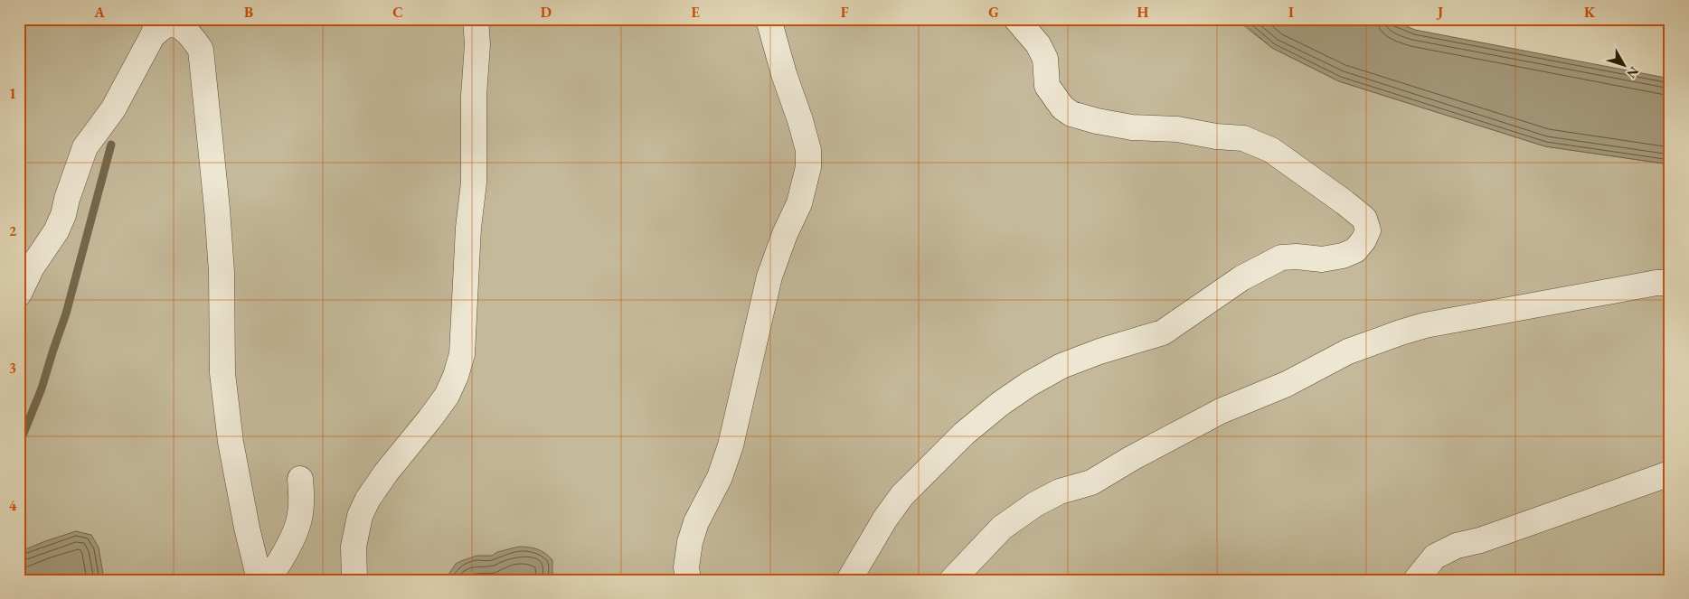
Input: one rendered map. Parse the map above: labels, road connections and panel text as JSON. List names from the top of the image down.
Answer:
{
  "north": "bottom right",
  "grid": {
    "columns": [
      "A",
      "B",
      "C",
      "D",
      "E",
      "F",
      "G",
      "H",
      "I",
      "J",
      "K"
    ],
    "rows": [
      "1",
      "2",
      "3",
      "4"
    ]
  }
}
